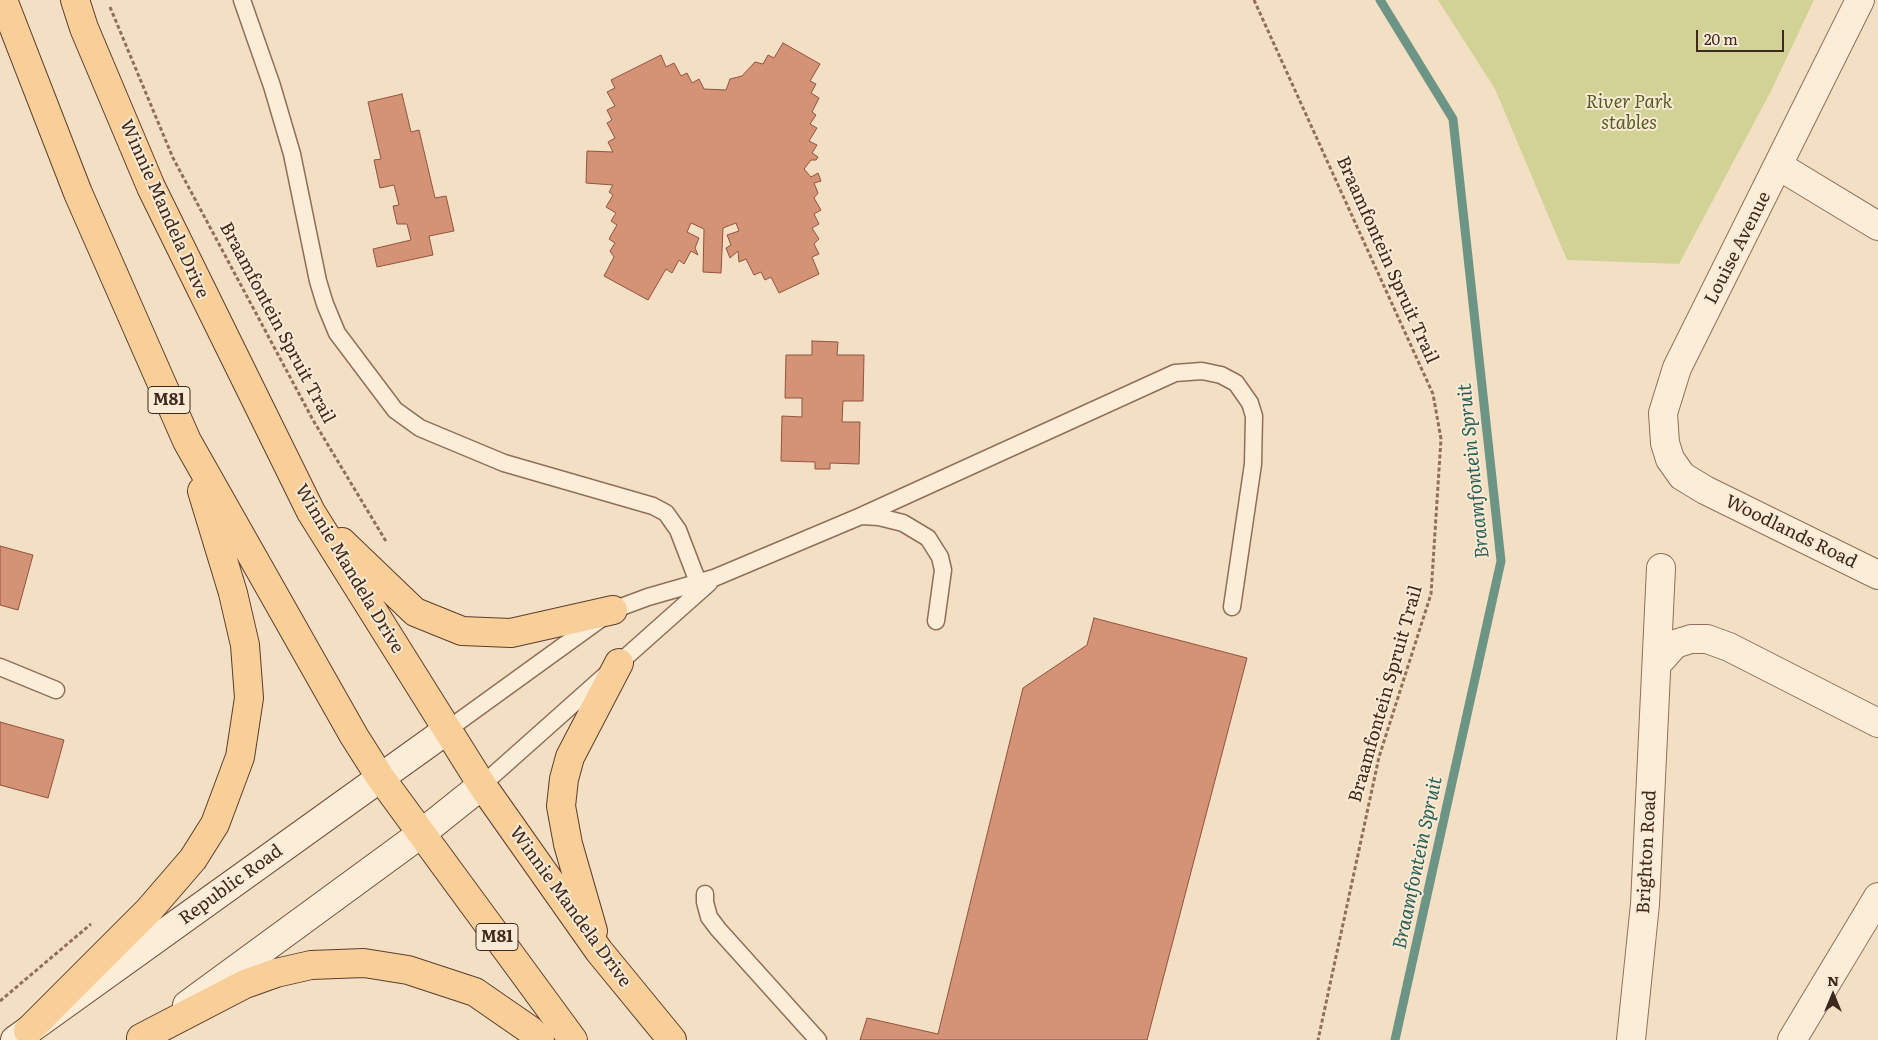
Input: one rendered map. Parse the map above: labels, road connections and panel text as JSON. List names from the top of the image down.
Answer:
{
  "streets": {
    "main road": ["Winnie Mandela Drive", "M81"],
    "street": [
      "Louise Avenue",
      "Woodlands Road",
      "Brighton Road",
      "Republic Road"
    ],
    "path": ["Braamfontein Spruit Trail"]
  },
  "crossings": [
    ["Winnie Mandela Drive", "Republic Road"],
    ["Louise Avenue", "Woodlands Road"],
    ["M81", "Republic Road"]
  ],
  "water": ["Braamfontein Spruit"],
  "parks": ["River Park stables"],
  "scale_bar": "20 m",
  "north": "top"
}
